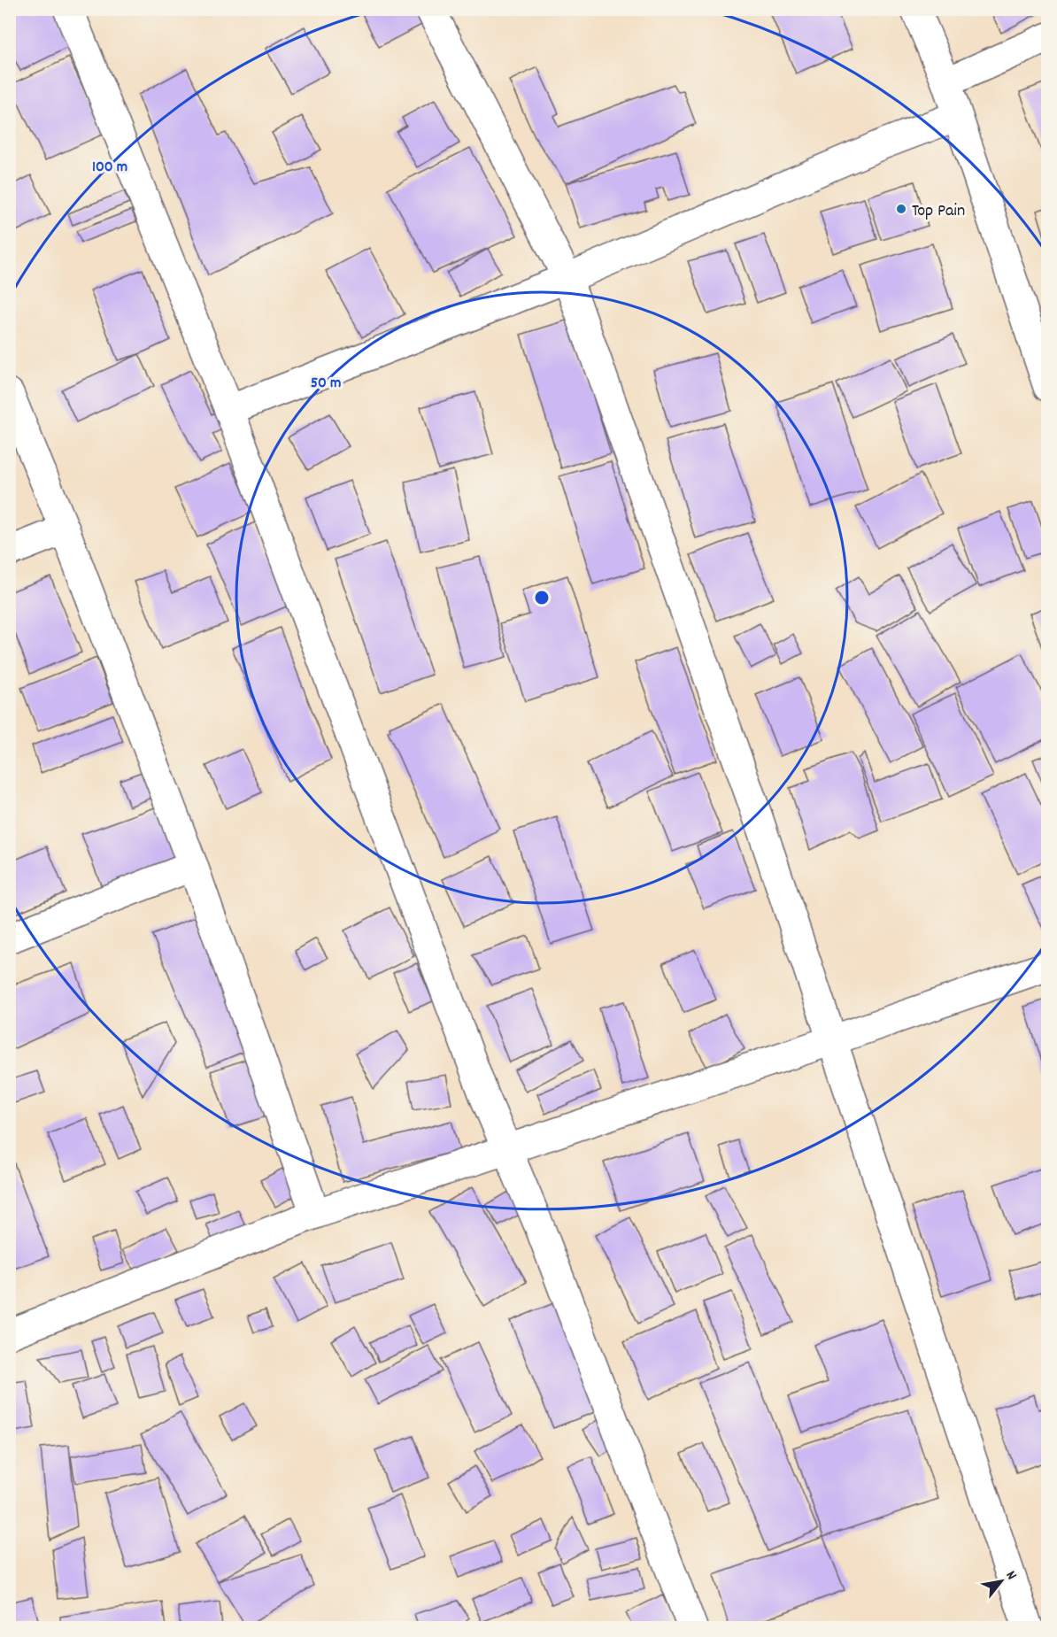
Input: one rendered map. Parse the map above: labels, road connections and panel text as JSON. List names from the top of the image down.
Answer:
{
  "places": ["Top Pain"],
  "north": "top right",
  "rings": ["100 m", "50 m"]
}
